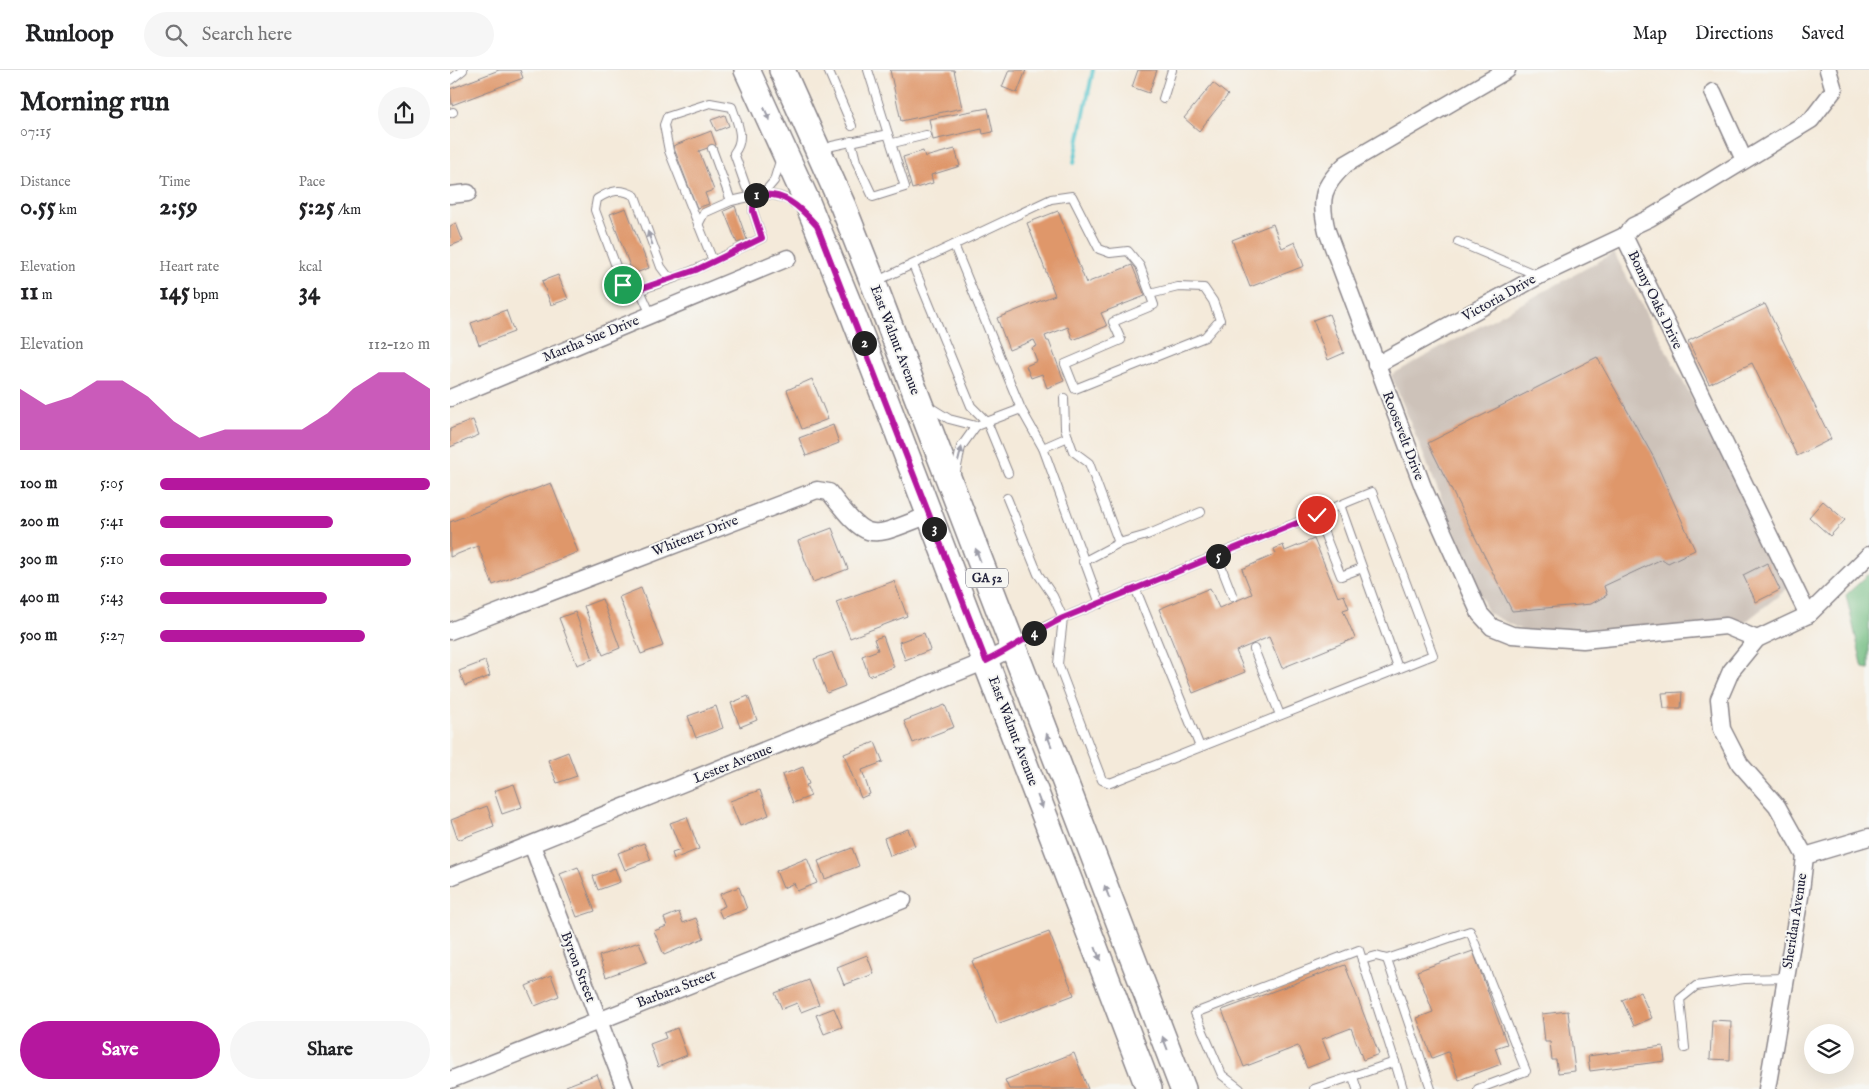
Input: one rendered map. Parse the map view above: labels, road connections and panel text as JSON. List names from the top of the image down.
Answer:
{
  "streets": {
    "main road": ["East Walnut Avenue", "GA 52"],
    "street": [
      "Victoria Drive",
      "Bonny Oaks Drive",
      "Martha Sue Drive",
      "Roosevelt Drive",
      "Whitener Drive",
      "Lester Avenue",
      "Sheridan Avenue",
      "Byron Street",
      "Barbara Street"
    ]
  },
  "crossings": [
    ["Victoria Drive", "Bonny Oaks Drive"],
    ["Victoria Drive", "Roosevelt Drive"],
    ["East Walnut Avenue", "Whitener Drive"],
    ["East Walnut Avenue", "Lester Avenue"],
    ["Roosevelt Drive", "Sheridan Avenue"],
    ["Lester Avenue", "Byron Street"],
    ["Byron Street", "Barbara Street"]
  ],
  "page": {
    "header": "Runloop",
    "search": "Search here",
    "nav": ["Map", "Directions", "Saved"],
    "heading": ["Morning run", "07:15"],
    "stats": [
      ["Distance", "0.55 km"],
      ["Time", "2:59"],
      ["Pace", "5:25 /km"],
      ["Elevation", "11 m"],
      ["Heart rate", "145 bpm"],
      ["kcal", "34"]
    ],
    "pins": [
      "1",
      "2",
      "3",
      "5",
      "4"
    ],
    "chart": ["Elevation", "112–120 m"],
    "list": [
      {
        "name": "100 m",
        "note": "5:05"
      },
      {
        "name": "200 m",
        "note": "5:41"
      },
      {
        "name": "300 m",
        "note": "5:10"
      },
      {
        "name": "400 m",
        "note": "5:43"
      },
      {
        "name": "500 m",
        "note": "5:27"
      }
    ],
    "buttons": ["Save", "Share"]
  }
}
